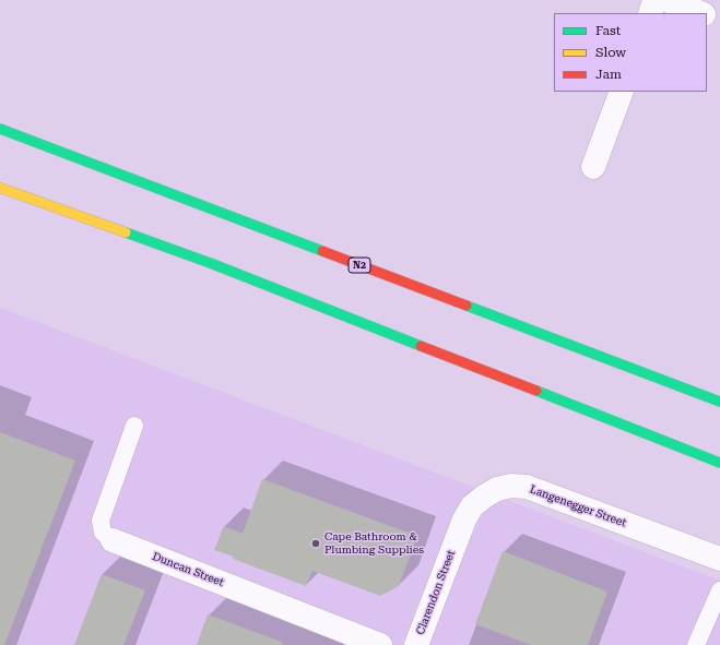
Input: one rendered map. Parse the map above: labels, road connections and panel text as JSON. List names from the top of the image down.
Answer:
{
  "streets": {
    "highway": ["N2"],
    "street": ["Langenegger Street", "Duncan Street", "Clarendon Street"]
  },
  "crossings": [
    ["Langenegger Street", "Clarendon Street"]
  ],
  "places": ["Cape Bathroom & Plumbing Supplies"],
  "legend": ["Fast", "Slow", "Jam"]
}
